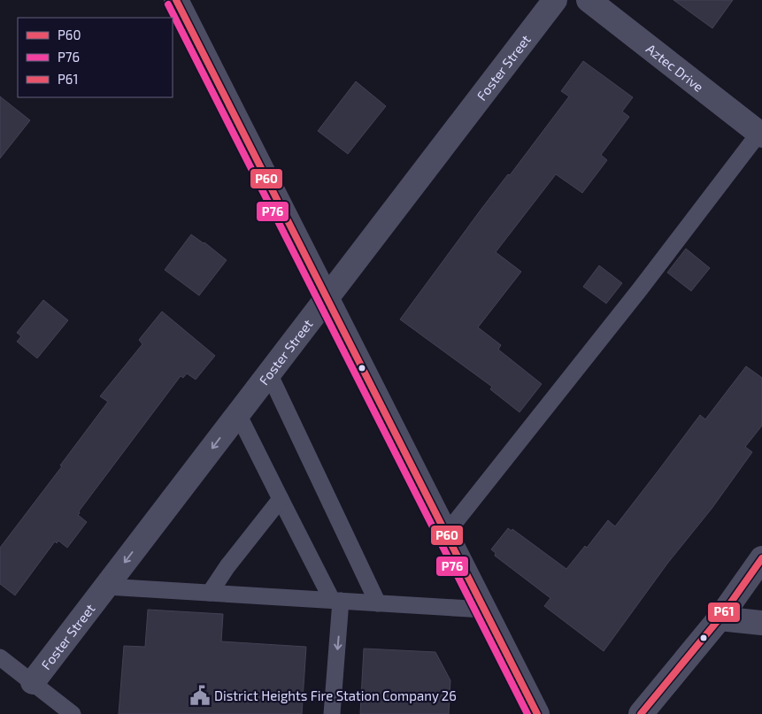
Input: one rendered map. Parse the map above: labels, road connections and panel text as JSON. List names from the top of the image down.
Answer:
{
  "streets": {
    "street": ["Foster Street", "Aztec Drive"]
  },
  "places": {
    "public building": ["District Heights Fire Station Company 26"]
  },
  "lines": ["transit line P60", "transit line P76", "transit line P61"],
  "legend": ["P60", "P76", "P61"]
}
